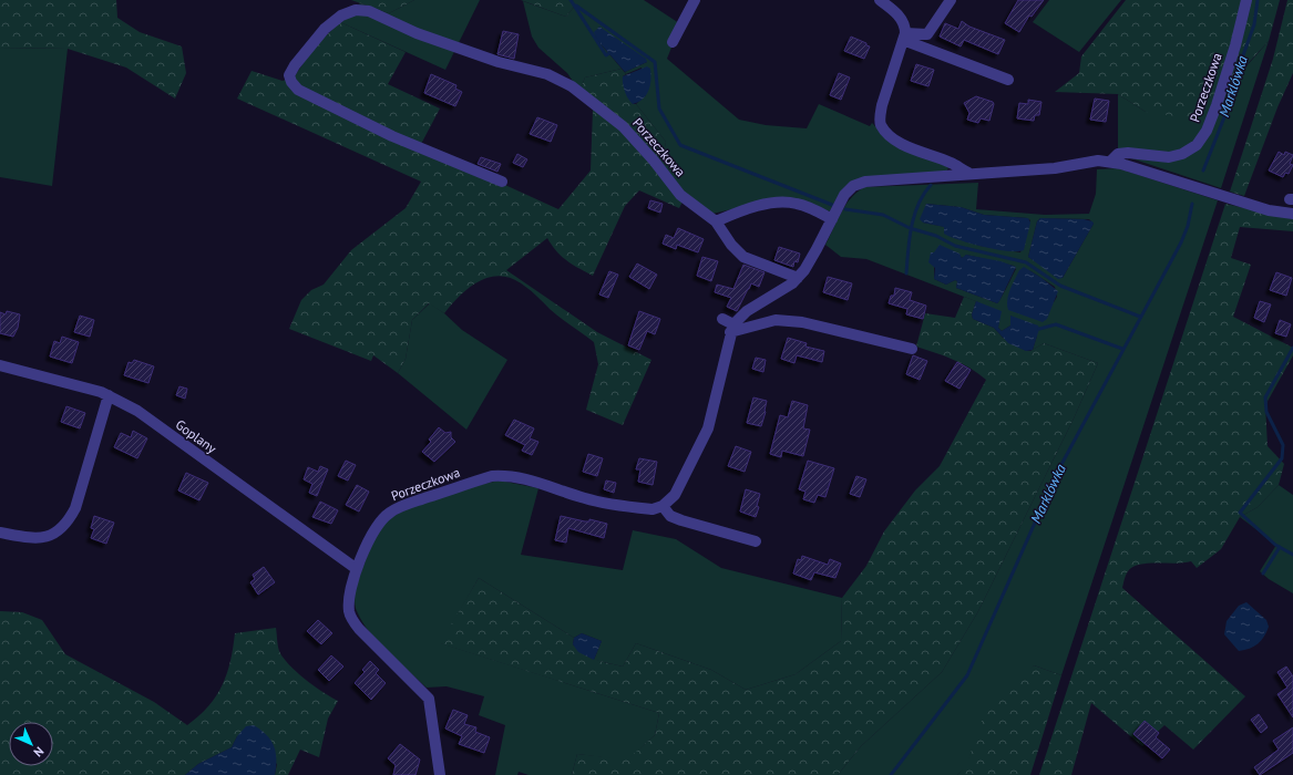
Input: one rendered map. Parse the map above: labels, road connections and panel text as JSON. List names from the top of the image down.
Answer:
{
  "streets": {
    "street": ["Porzeczkowa", "Goplany"]
  },
  "crossings": [
    ["Porzeczkowa", "Goplany"]
  ],
  "water": ["Marklówka"],
  "north": "bottom right"
}
